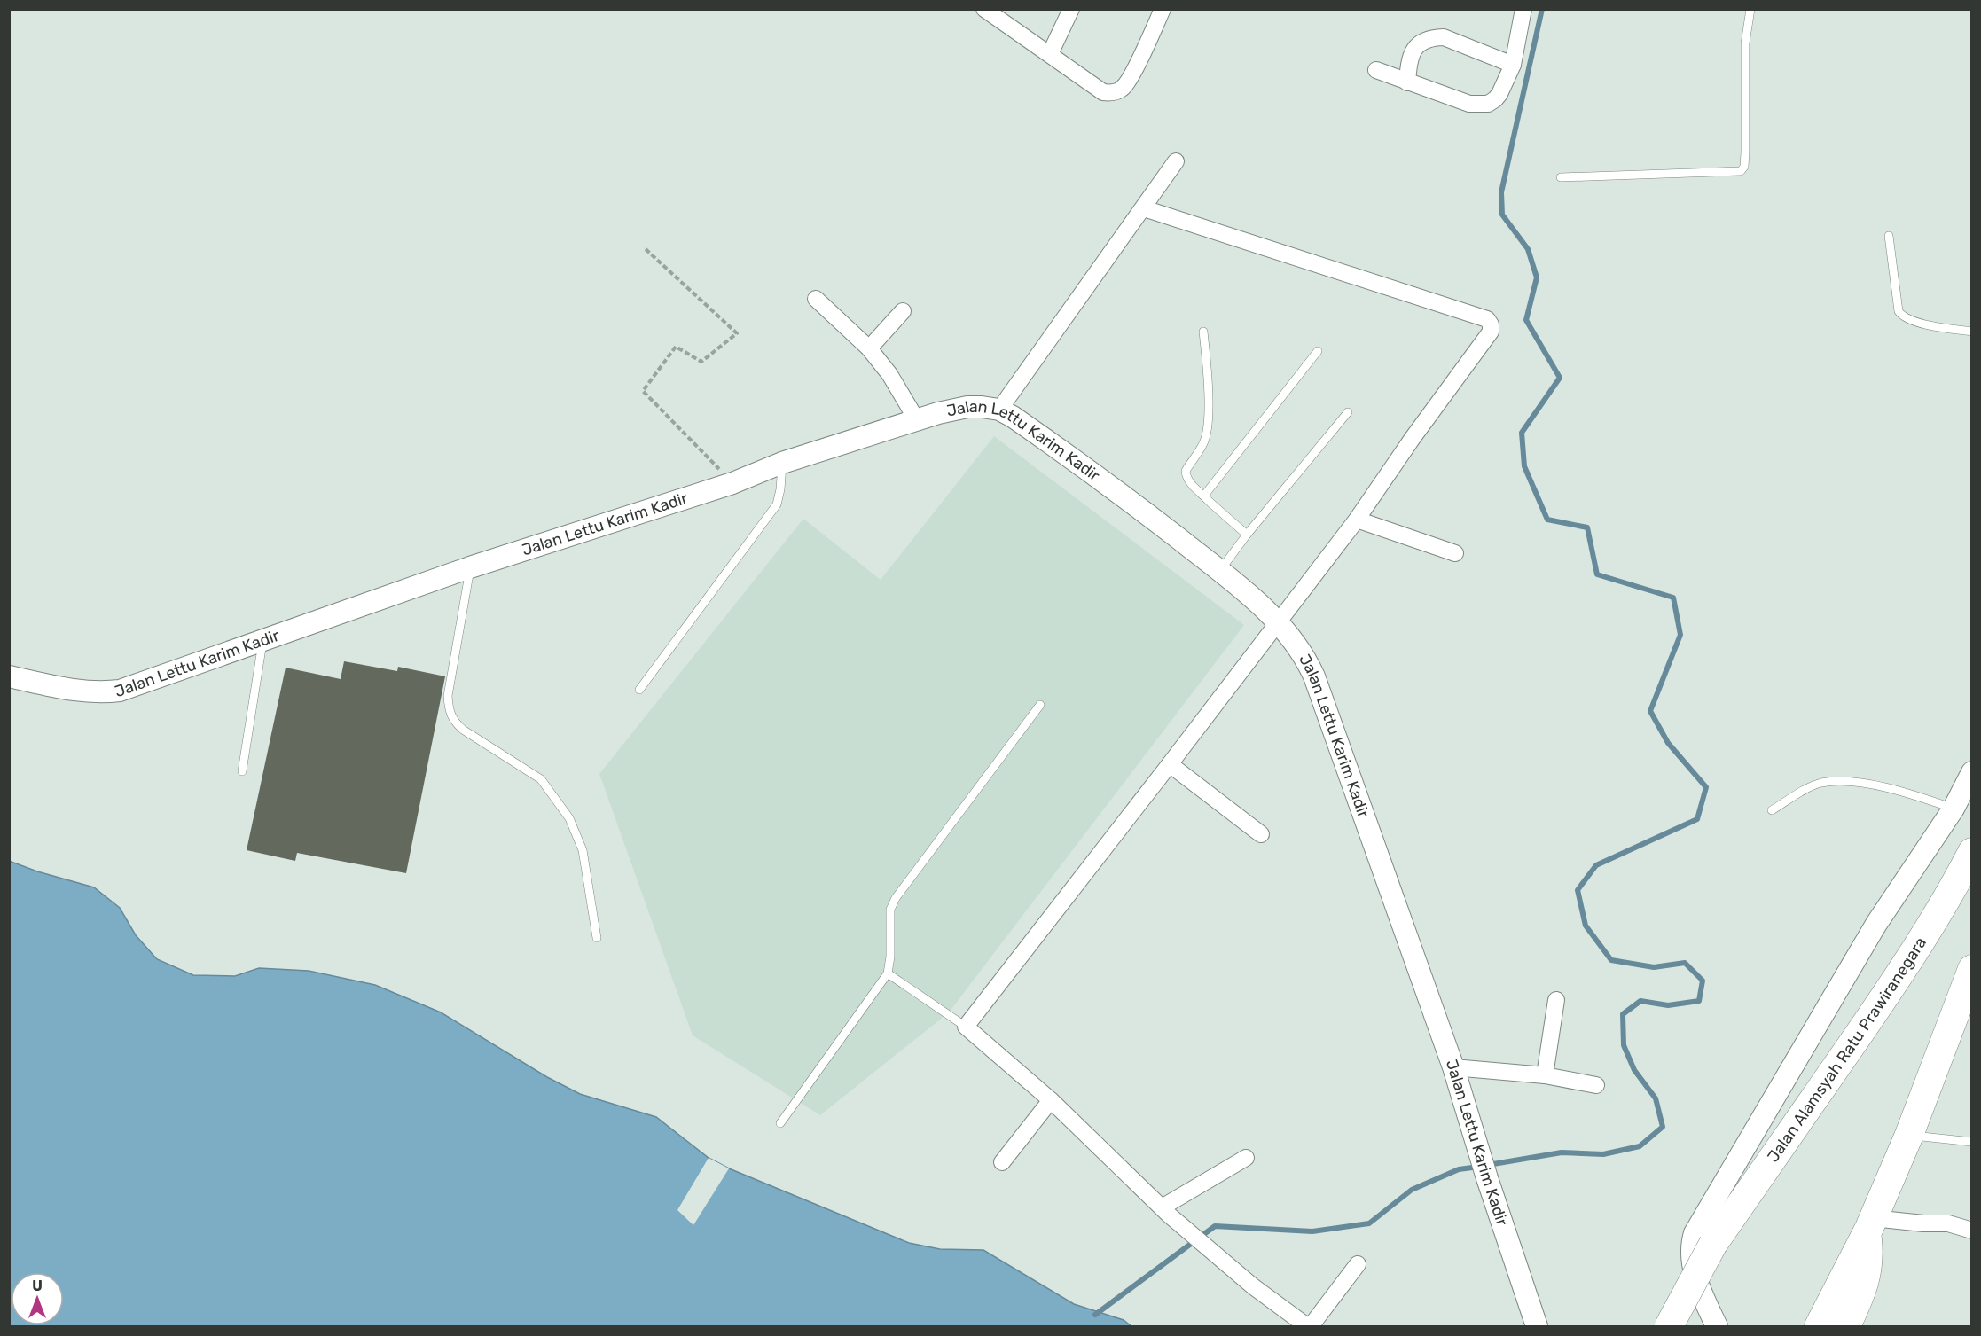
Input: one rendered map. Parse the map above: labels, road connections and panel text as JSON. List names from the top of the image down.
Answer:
{
  "streets": {
    "highway": ["Jalan Alamsyah Ratu Prawiranegara"],
    "street": ["Jalan Lettu Karim Kadir"]
  },
  "north": "top"
}
